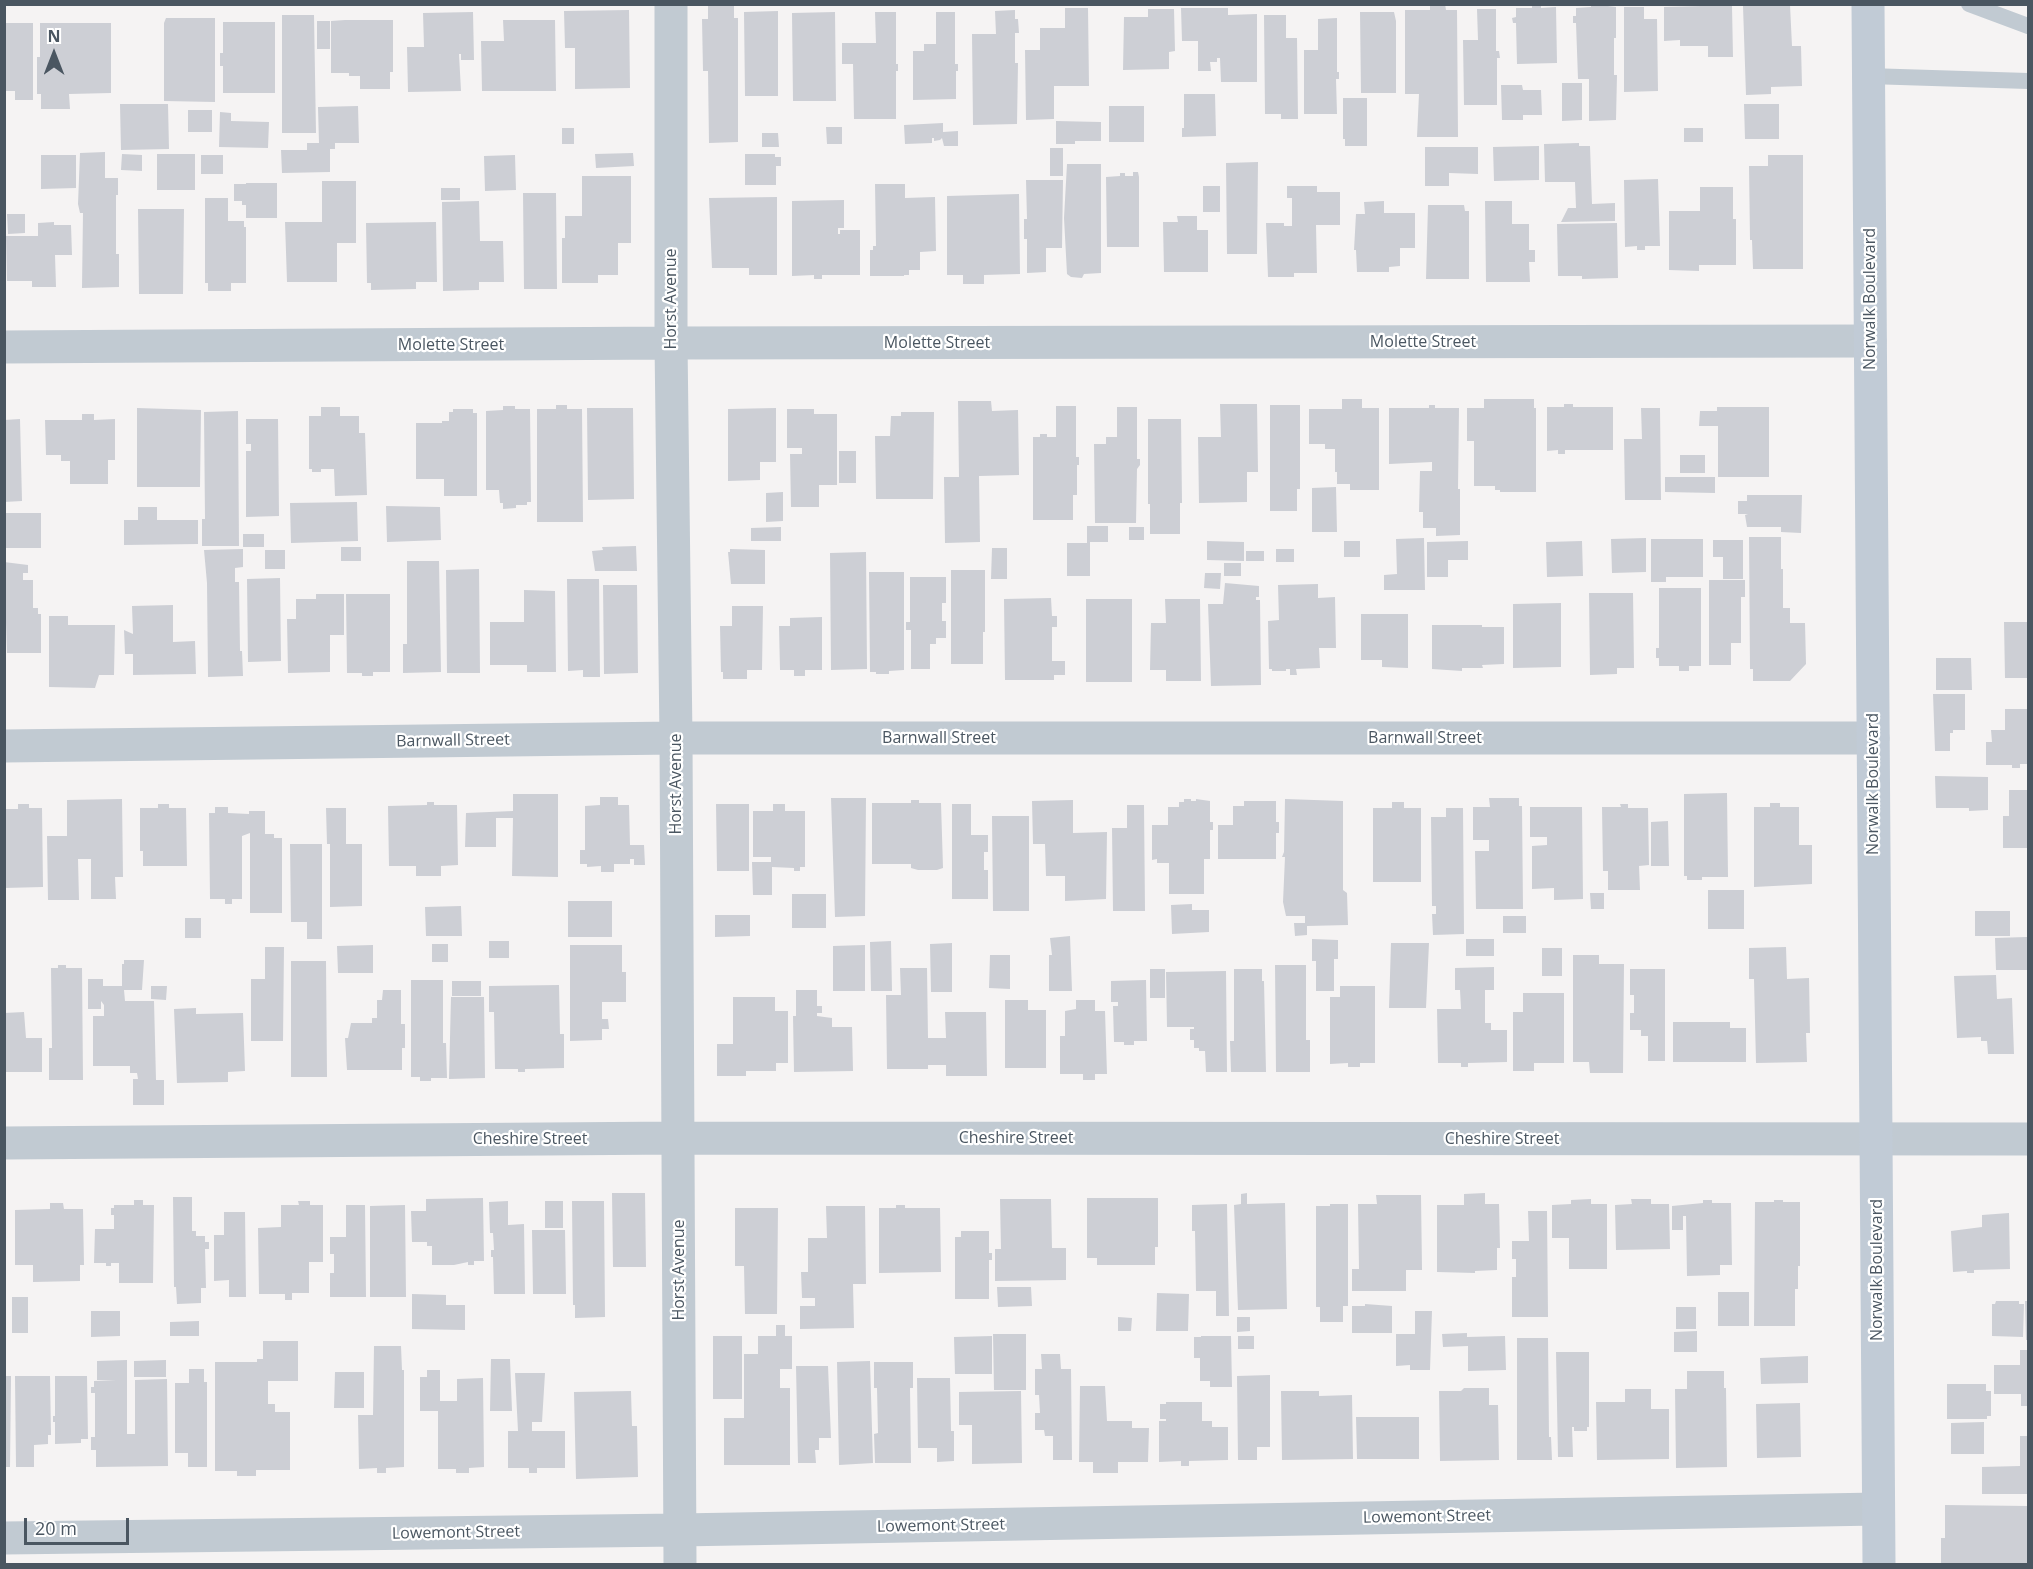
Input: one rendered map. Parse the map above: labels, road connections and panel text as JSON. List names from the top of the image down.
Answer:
{
  "streets": {
    "street": [
      "Horst Avenue",
      "Norwalk Boulevard",
      "Molette Street",
      "Barnwall Street",
      "Cheshire Street",
      "Lowemont Street"
    ]
  },
  "crossings": [
    ["Horst Avenue", "Molette Street"],
    ["Horst Avenue", "Barnwall Street"],
    ["Horst Avenue", "Cheshire Street"],
    ["Horst Avenue", "Lowemont Street"],
    ["Norwalk Boulevard", "Molette Street"],
    ["Norwalk Boulevard", "Barnwall Street"],
    ["Norwalk Boulevard", "Cheshire Street"],
    ["Norwalk Boulevard", "Lowemont Street"]
  ],
  "scale_bar": "20 m",
  "north": "top"
}
